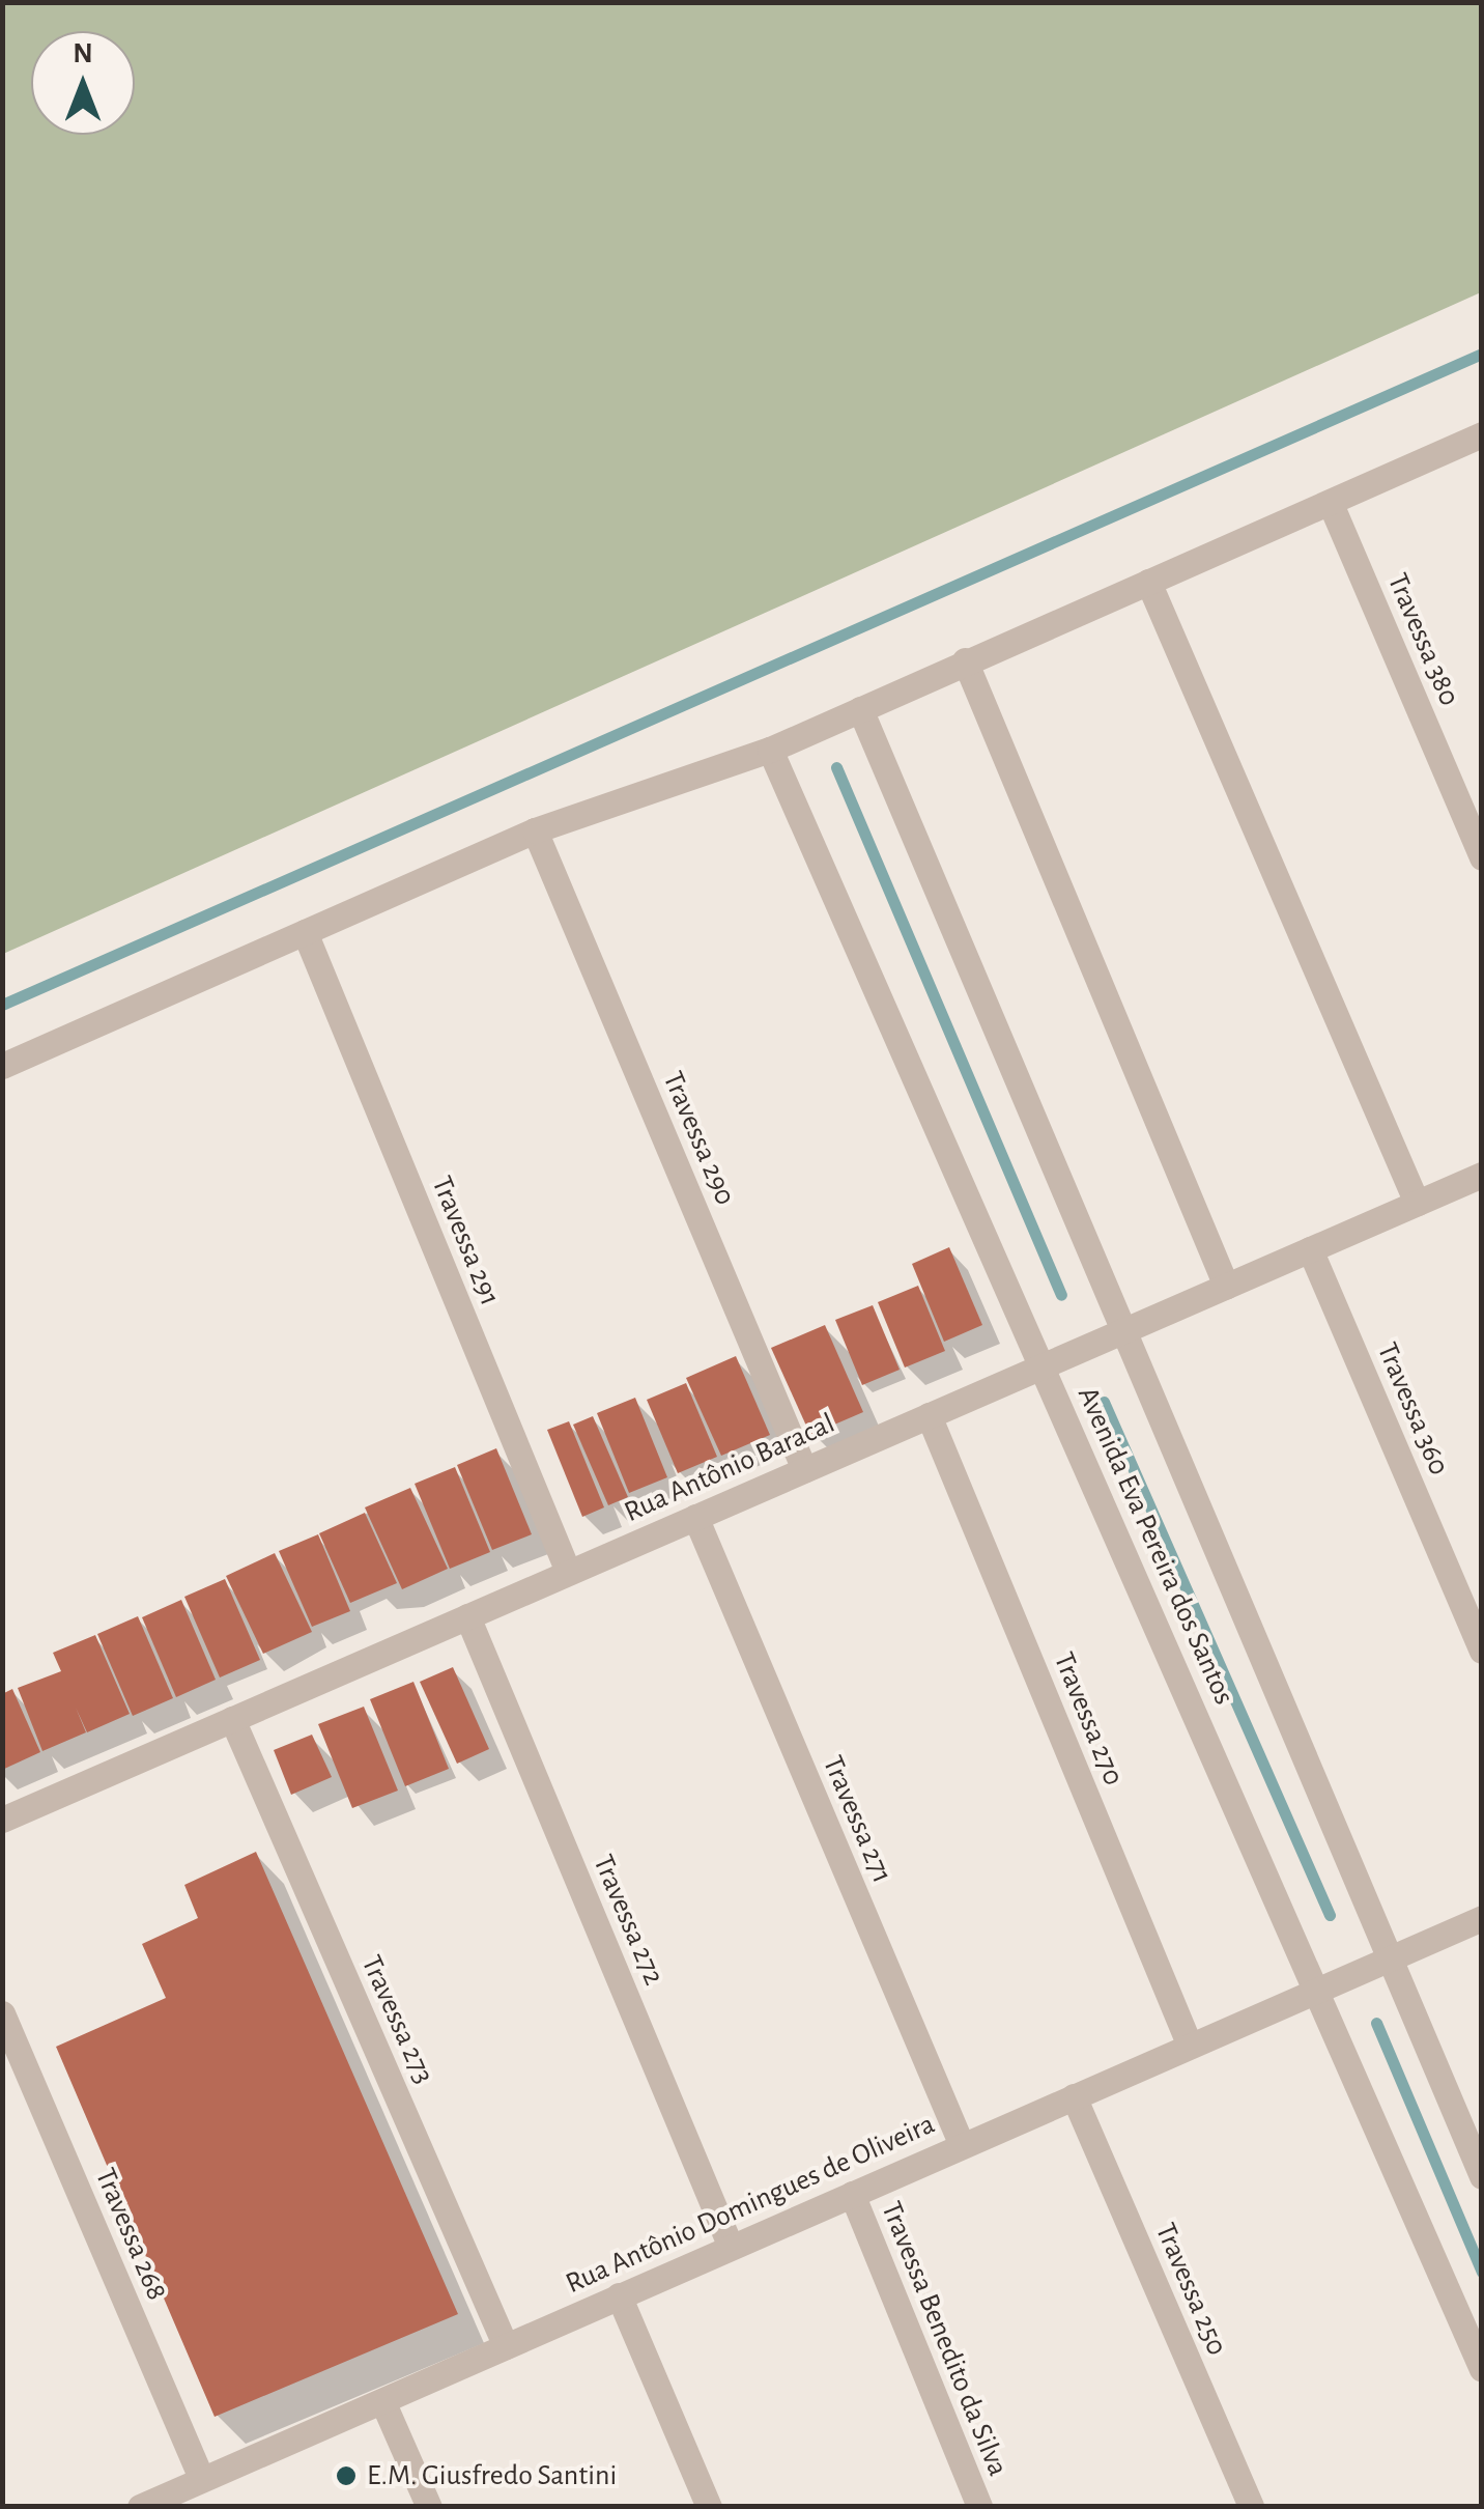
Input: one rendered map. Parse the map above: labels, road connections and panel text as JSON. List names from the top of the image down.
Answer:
{
  "streets": {
    "street": [
      "Travessa 380",
      "Travessa 290",
      "Travessa 291",
      "Travessa 360",
      "Rua Antônio Baracal",
      "Avenida Eva Pereira dos Santos",
      "Travessa 270",
      "Travessa 271",
      "Travessa 272",
      "Travessa 273",
      "Rua Antônio Domingues de Oliveira",
      "Travessa 268",
      "Travessa 250",
      "Travessa Benedito da Silva"
    ]
  },
  "crossings": [
    ["Travessa 290", "Rua Antônio Baracal"],
    ["Travessa 291", "Rua Antônio Baracal"],
    ["Travessa 360", "Rua Antônio Baracal"],
    ["Rua Antônio Baracal", "Avenida Eva Pereira dos Santos"],
    ["Rua Antônio Baracal", "Travessa 270"],
    ["Rua Antônio Baracal", "Travessa 271"],
    ["Rua Antônio Baracal", "Travessa 272"],
    ["Rua Antônio Baracal", "Travessa 273"],
    ["Avenida Eva Pereira dos Santos", "Rua Antônio Domingues de Oliveira"],
    ["Travessa 270", "Rua Antônio Domingues de Oliveira"],
    ["Travessa 271", "Rua Antônio Domingues de Oliveira"],
    ["Travessa 272", "Rua Antônio Domingues de Oliveira"],
    ["Travessa 273", "Rua Antônio Domingues de Oliveira"],
    ["Rua Antônio Domingues de Oliveira", "Travessa 268"],
    ["Rua Antônio Domingues de Oliveira", "Travessa 250"],
    ["Rua Antônio Domingues de Oliveira", "Travessa Benedito da Silva"]
  ],
  "places": ["E.M. Giusfredo Santini"],
  "north": "top"
}
